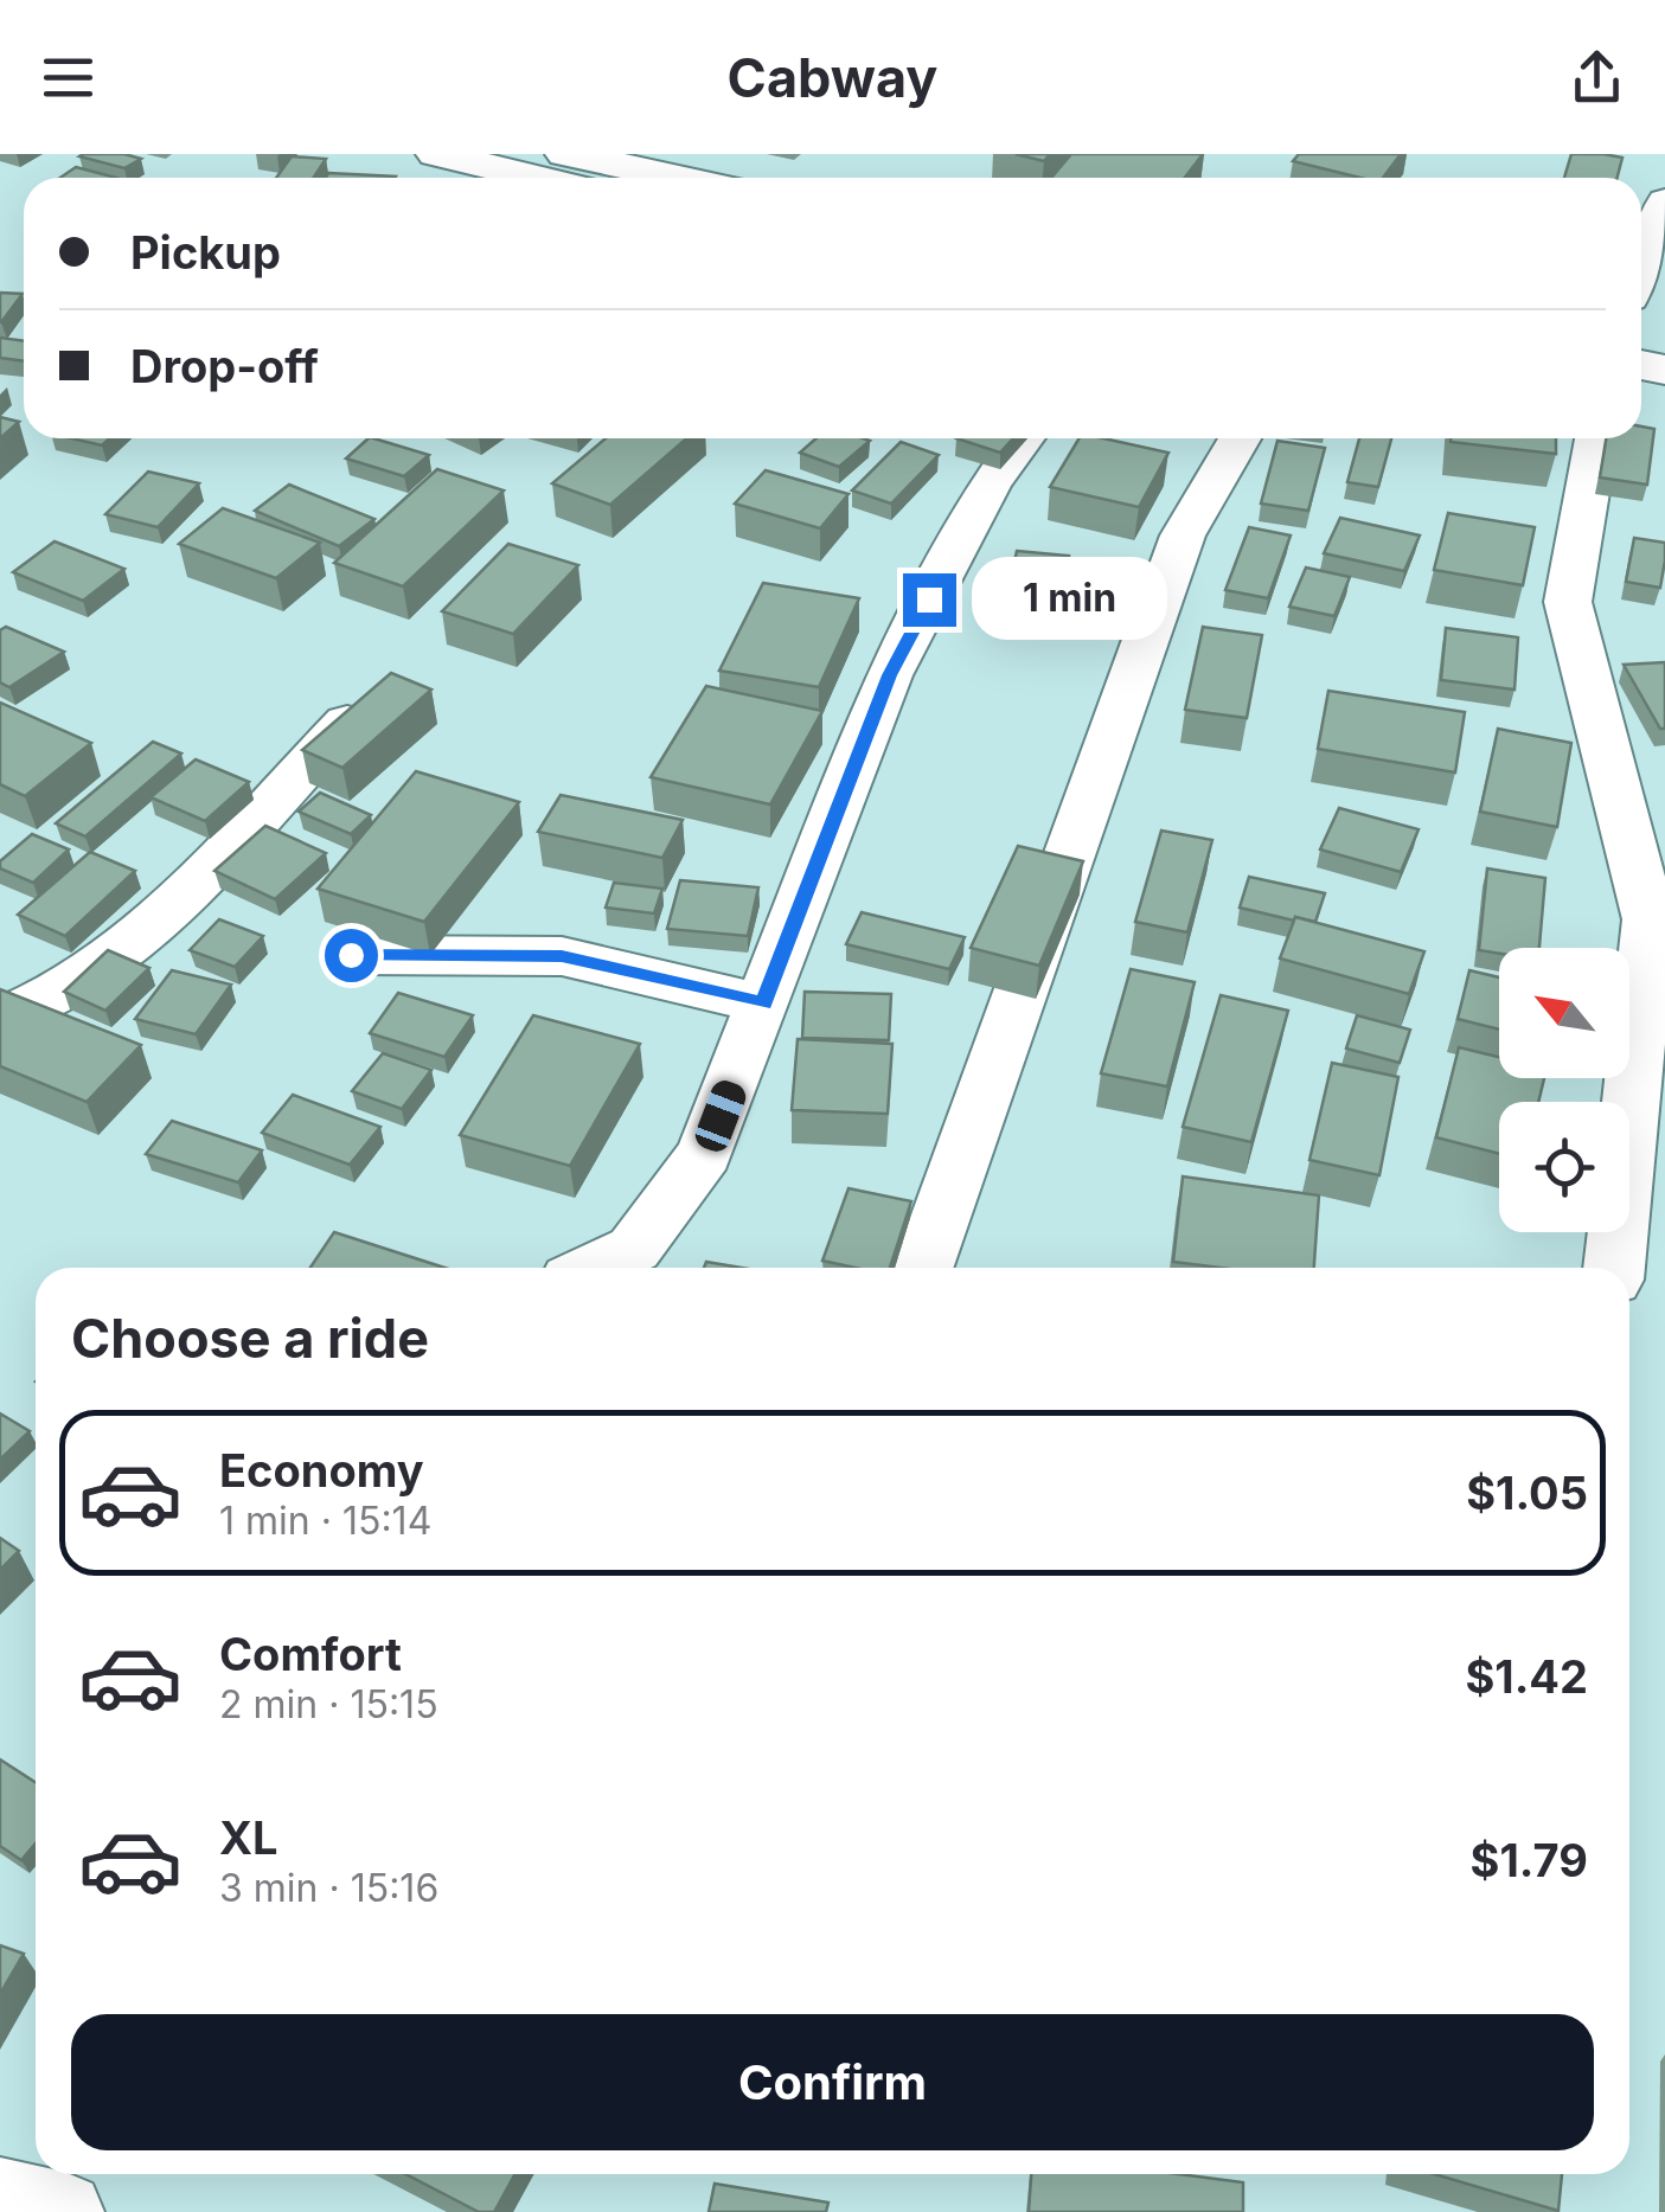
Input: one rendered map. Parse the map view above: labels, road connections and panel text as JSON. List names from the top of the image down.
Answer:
{
  "north": "top left",
  "page": {
    "header": "Cabway",
    "banner": ["Pickup", "Drop-off"],
    "bubble": "1 min",
    "heading": "Choose a ride",
    "list": [
      {
        "name": "Economy",
        "note": "1 min · 15:14",
        "value": "$1.05"
      },
      {
        "name": "Comfort",
        "note": "2 min · 15:15",
        "value": "$1.42"
      },
      {
        "name": "XL",
        "note": "3 min · 15:16",
        "value": "$1.79"
      }
    ],
    "buttons": "Confirm"
  }
}
